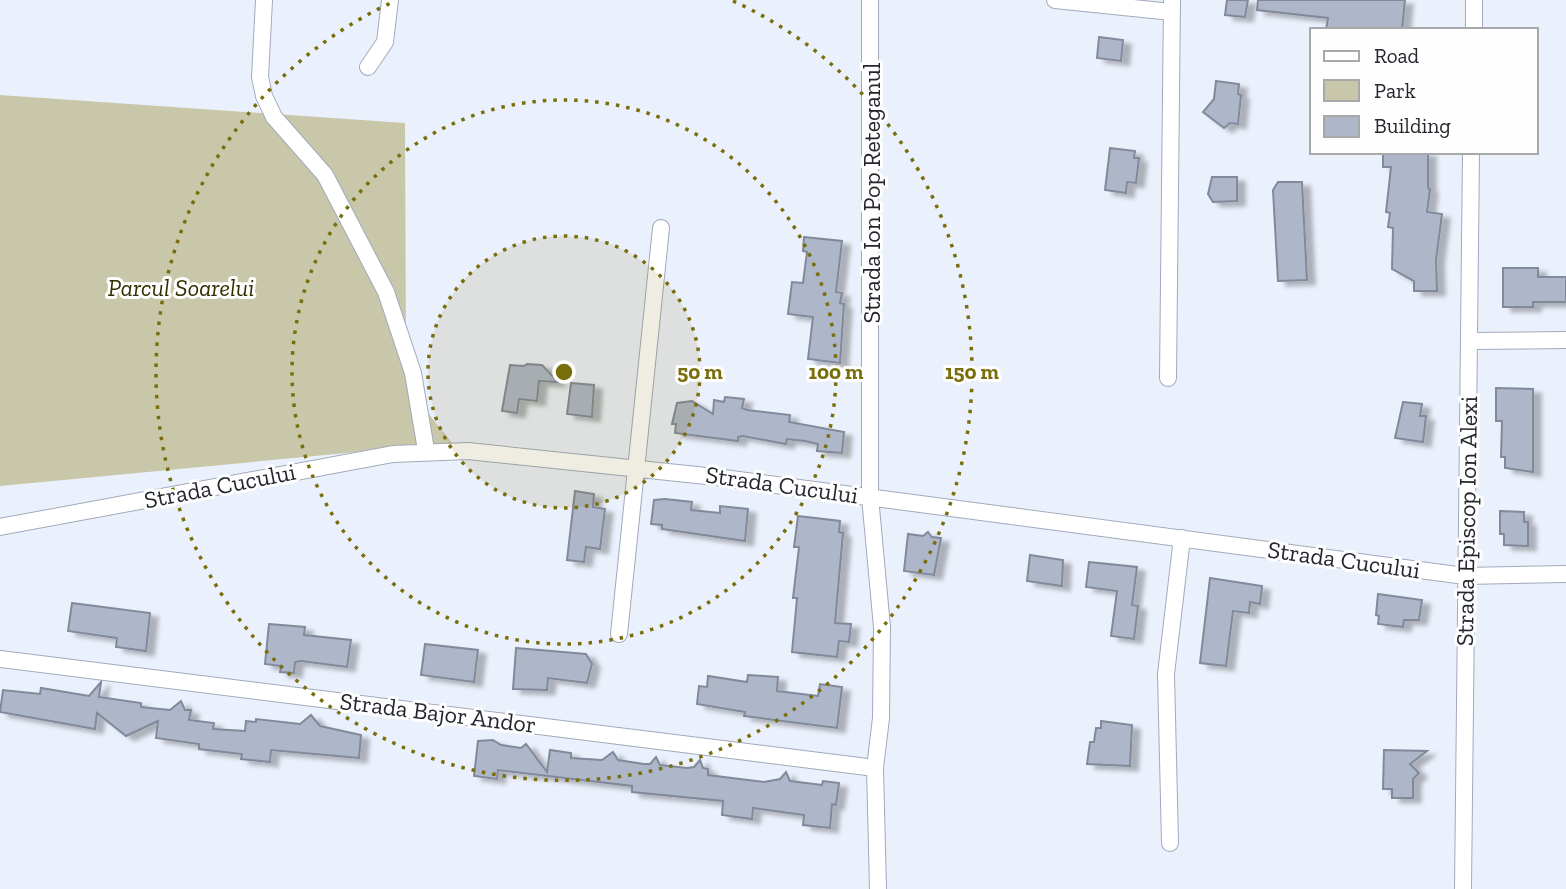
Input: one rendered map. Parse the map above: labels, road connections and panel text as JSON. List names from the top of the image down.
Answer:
{
  "streets": {
    "street": [
      "Strada Ion Pop Reteganul",
      "Strada Cucului",
      "Strada Episcop Ion Alexi",
      "Strada Bajor Andor"
    ]
  },
  "crossings": [
    ["Strada Ion Pop Reteganul", "Strada Cucului"],
    ["Strada Ion Pop Reteganul", "Strada Bajor Andor"],
    ["Strada Cucului", "Strada Episcop Ion Alexi"]
  ],
  "parks": ["Parcul Soarelui"],
  "legend": ["Road", "Park", "Building"],
  "rings": ["50 m", "100 m", "150 m"]
}
